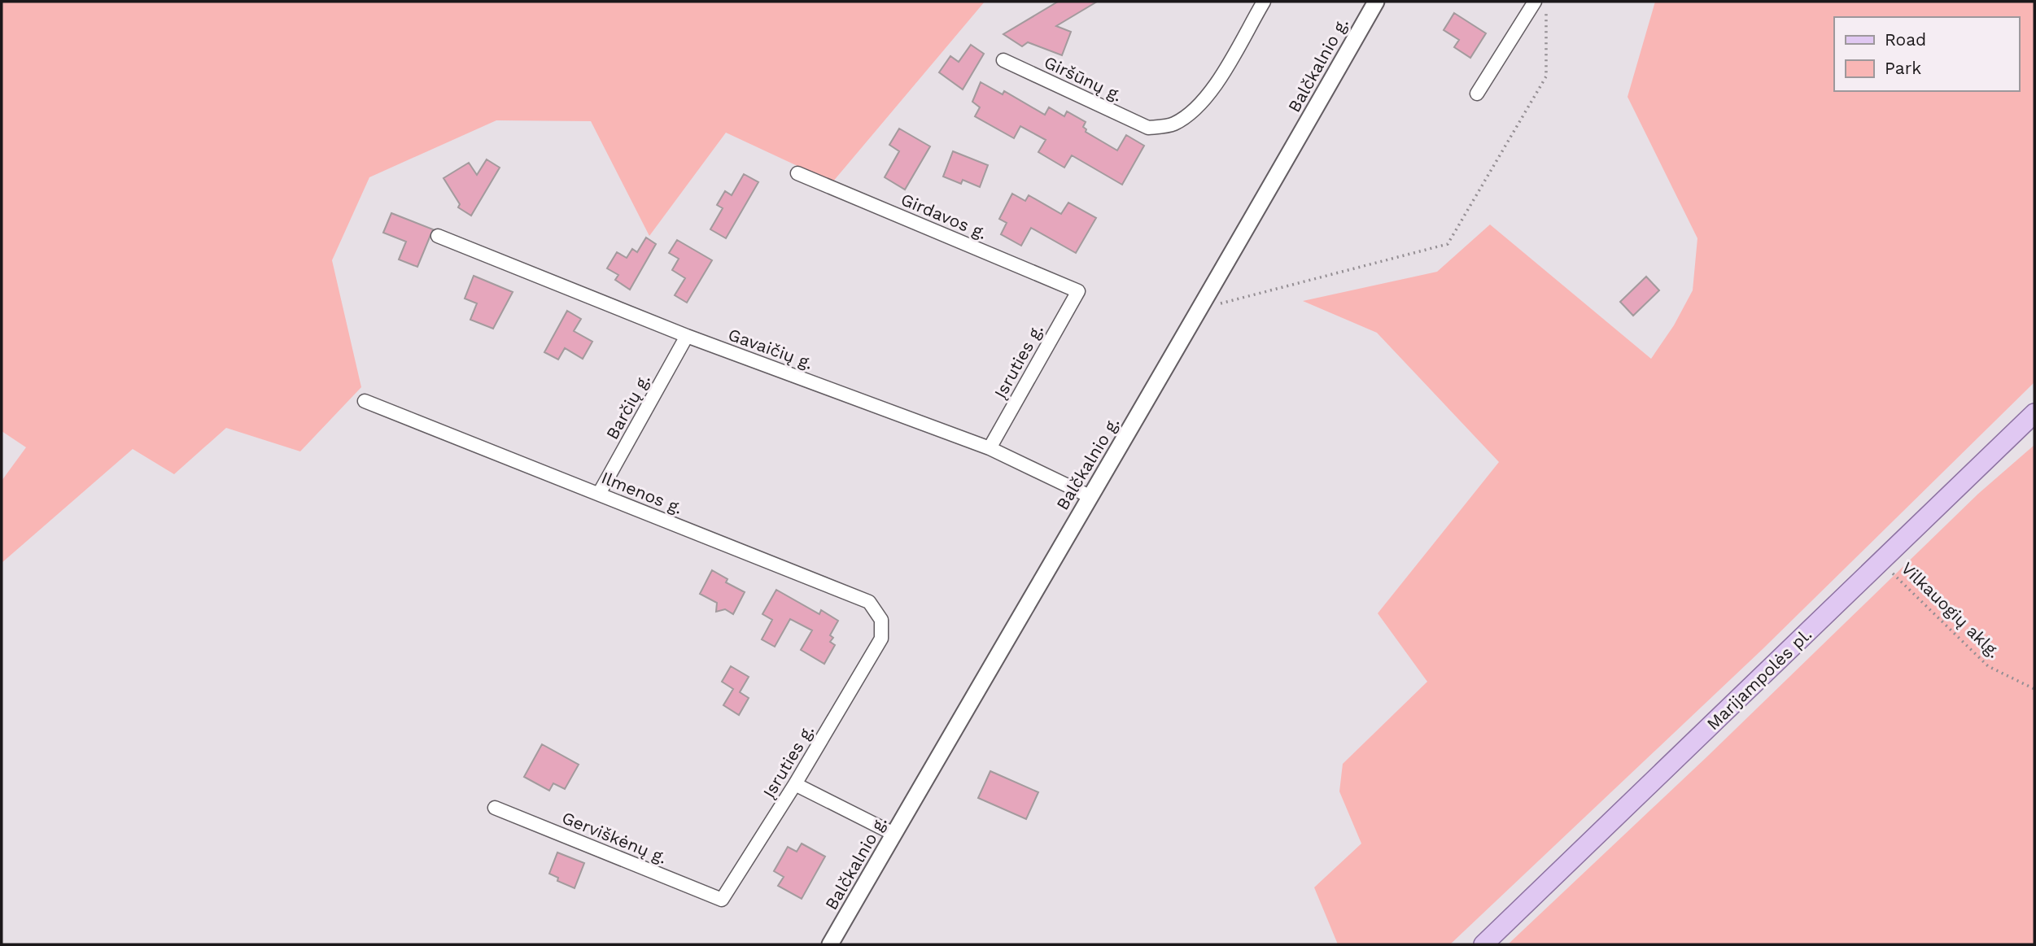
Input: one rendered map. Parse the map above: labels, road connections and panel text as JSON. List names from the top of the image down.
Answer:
{
  "streets": {
    "main road": ["Marijampolės pl."],
    "street": [
      "Balčkalnio g.",
      "Giršūnų g.",
      "Girdavos g.",
      "Gavaičių g.",
      "Įsruties g.",
      "Barčių g.",
      "Ilmenos g.",
      "Gerviškėnų g."
    ],
    "path": ["Vilkauogių aklg."]
  },
  "crossings": [
    ["Balčkalnio g.", "Gavaičių g."],
    ["Girdavos g.", "Įsruties g."],
    ["Gavaičių g.", "Įsruties g."],
    ["Gavaičių g.", "Barčių g."],
    ["Įsruties g.", "Ilmenos g."],
    ["Įsruties g.", "Gerviškėnų g."],
    ["Barčių g.", "Ilmenos g."],
    ["Vilkauogių aklg.", "Marijampolės pl."]
  ],
  "legend": ["Road", "Park"]
}
